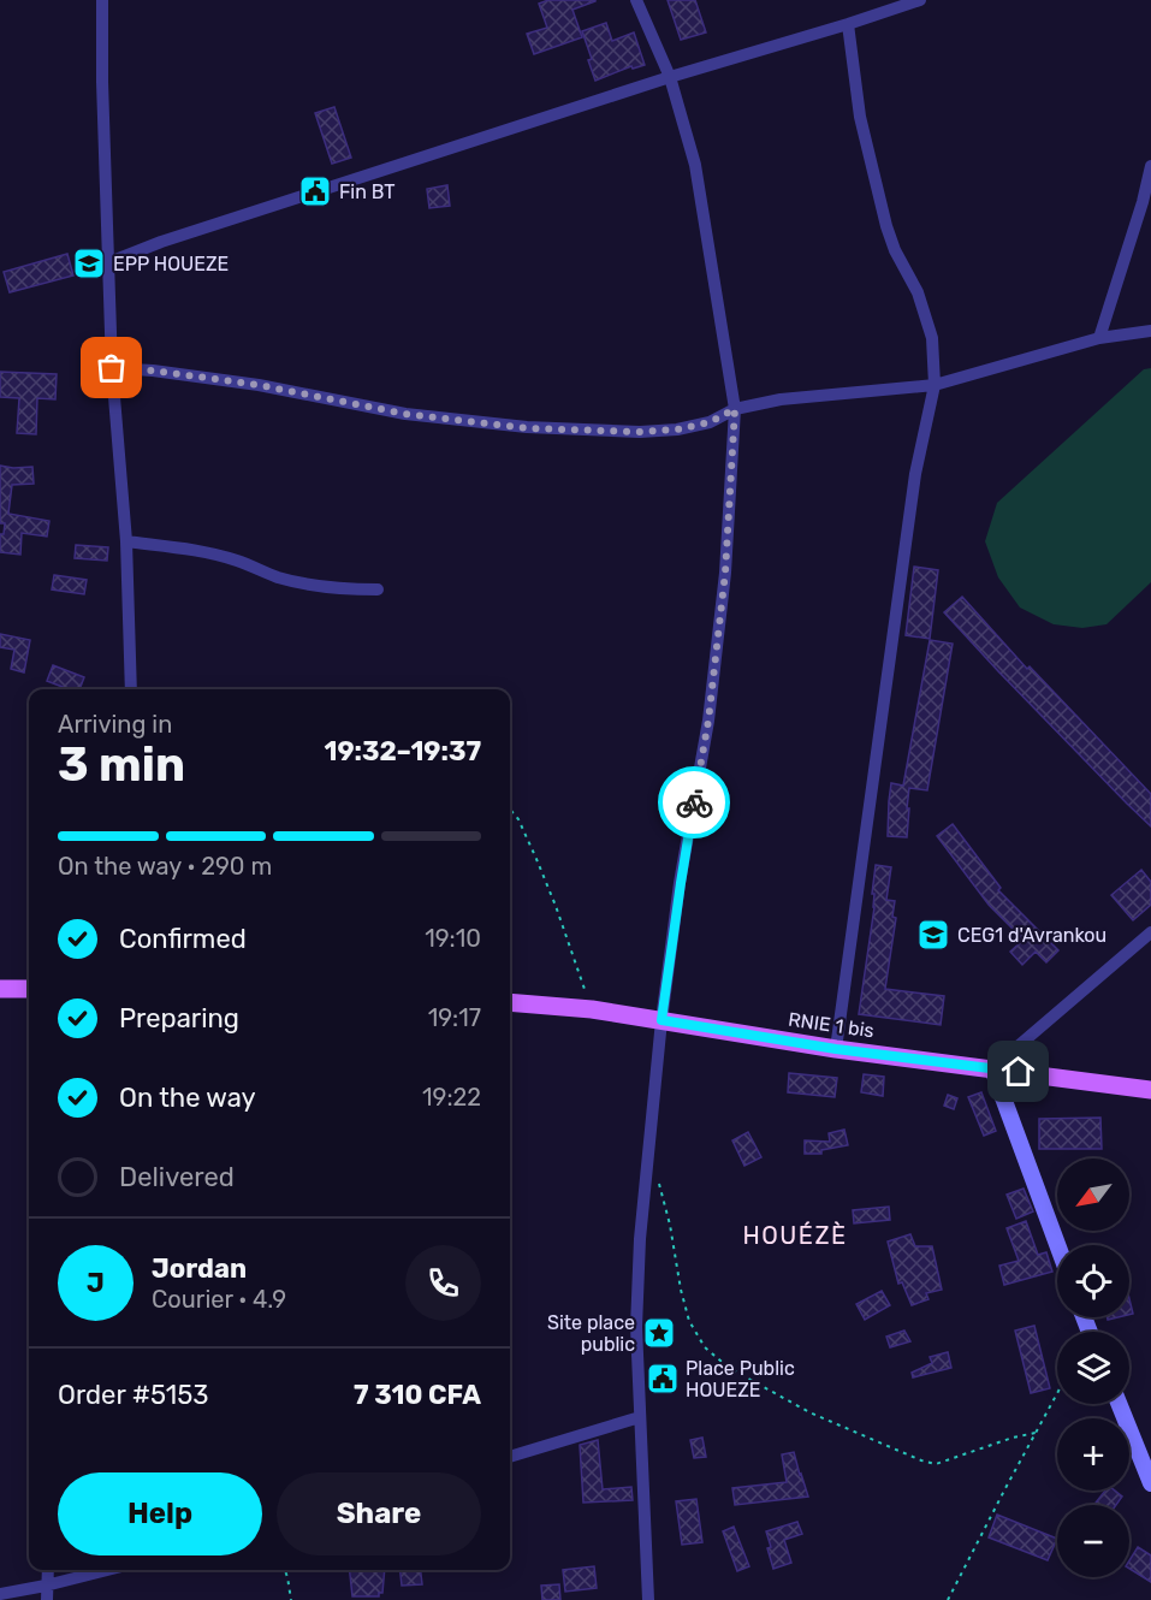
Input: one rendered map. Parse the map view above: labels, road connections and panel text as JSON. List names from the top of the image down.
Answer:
{
  "streets": {
    "main road": ["RNIE 1 bis"]
  },
  "districts": ["HOUÉZÈ"],
  "places": {
    "public building": ["Fin BT", "Place Public HOUEZE"],
    "school or university": ["EPP HOUEZE", "CEG1 d'Avrankou"],
    "place": ["Site place public"]
  },
  "north": "bottom left",
  "page": {
    "heading": ["3 min", "Arriving in", "19:32–19:37"],
    "panel": [
      "Jordan",
      "Courier · 4.9",
      "Order #5153",
      "7 310 CFA"
    ],
    "bar": "On the way · 290 m",
    "list": [
      ["Confirmed", "19:10"],
      ["Preparing", "19:17"],
      ["On the way", "19:22"],
      "Delivered"
    ],
    "map_buttons": ["+", "−"],
    "round": "J",
    "buttons": ["Help", "Share"]
  }
}
